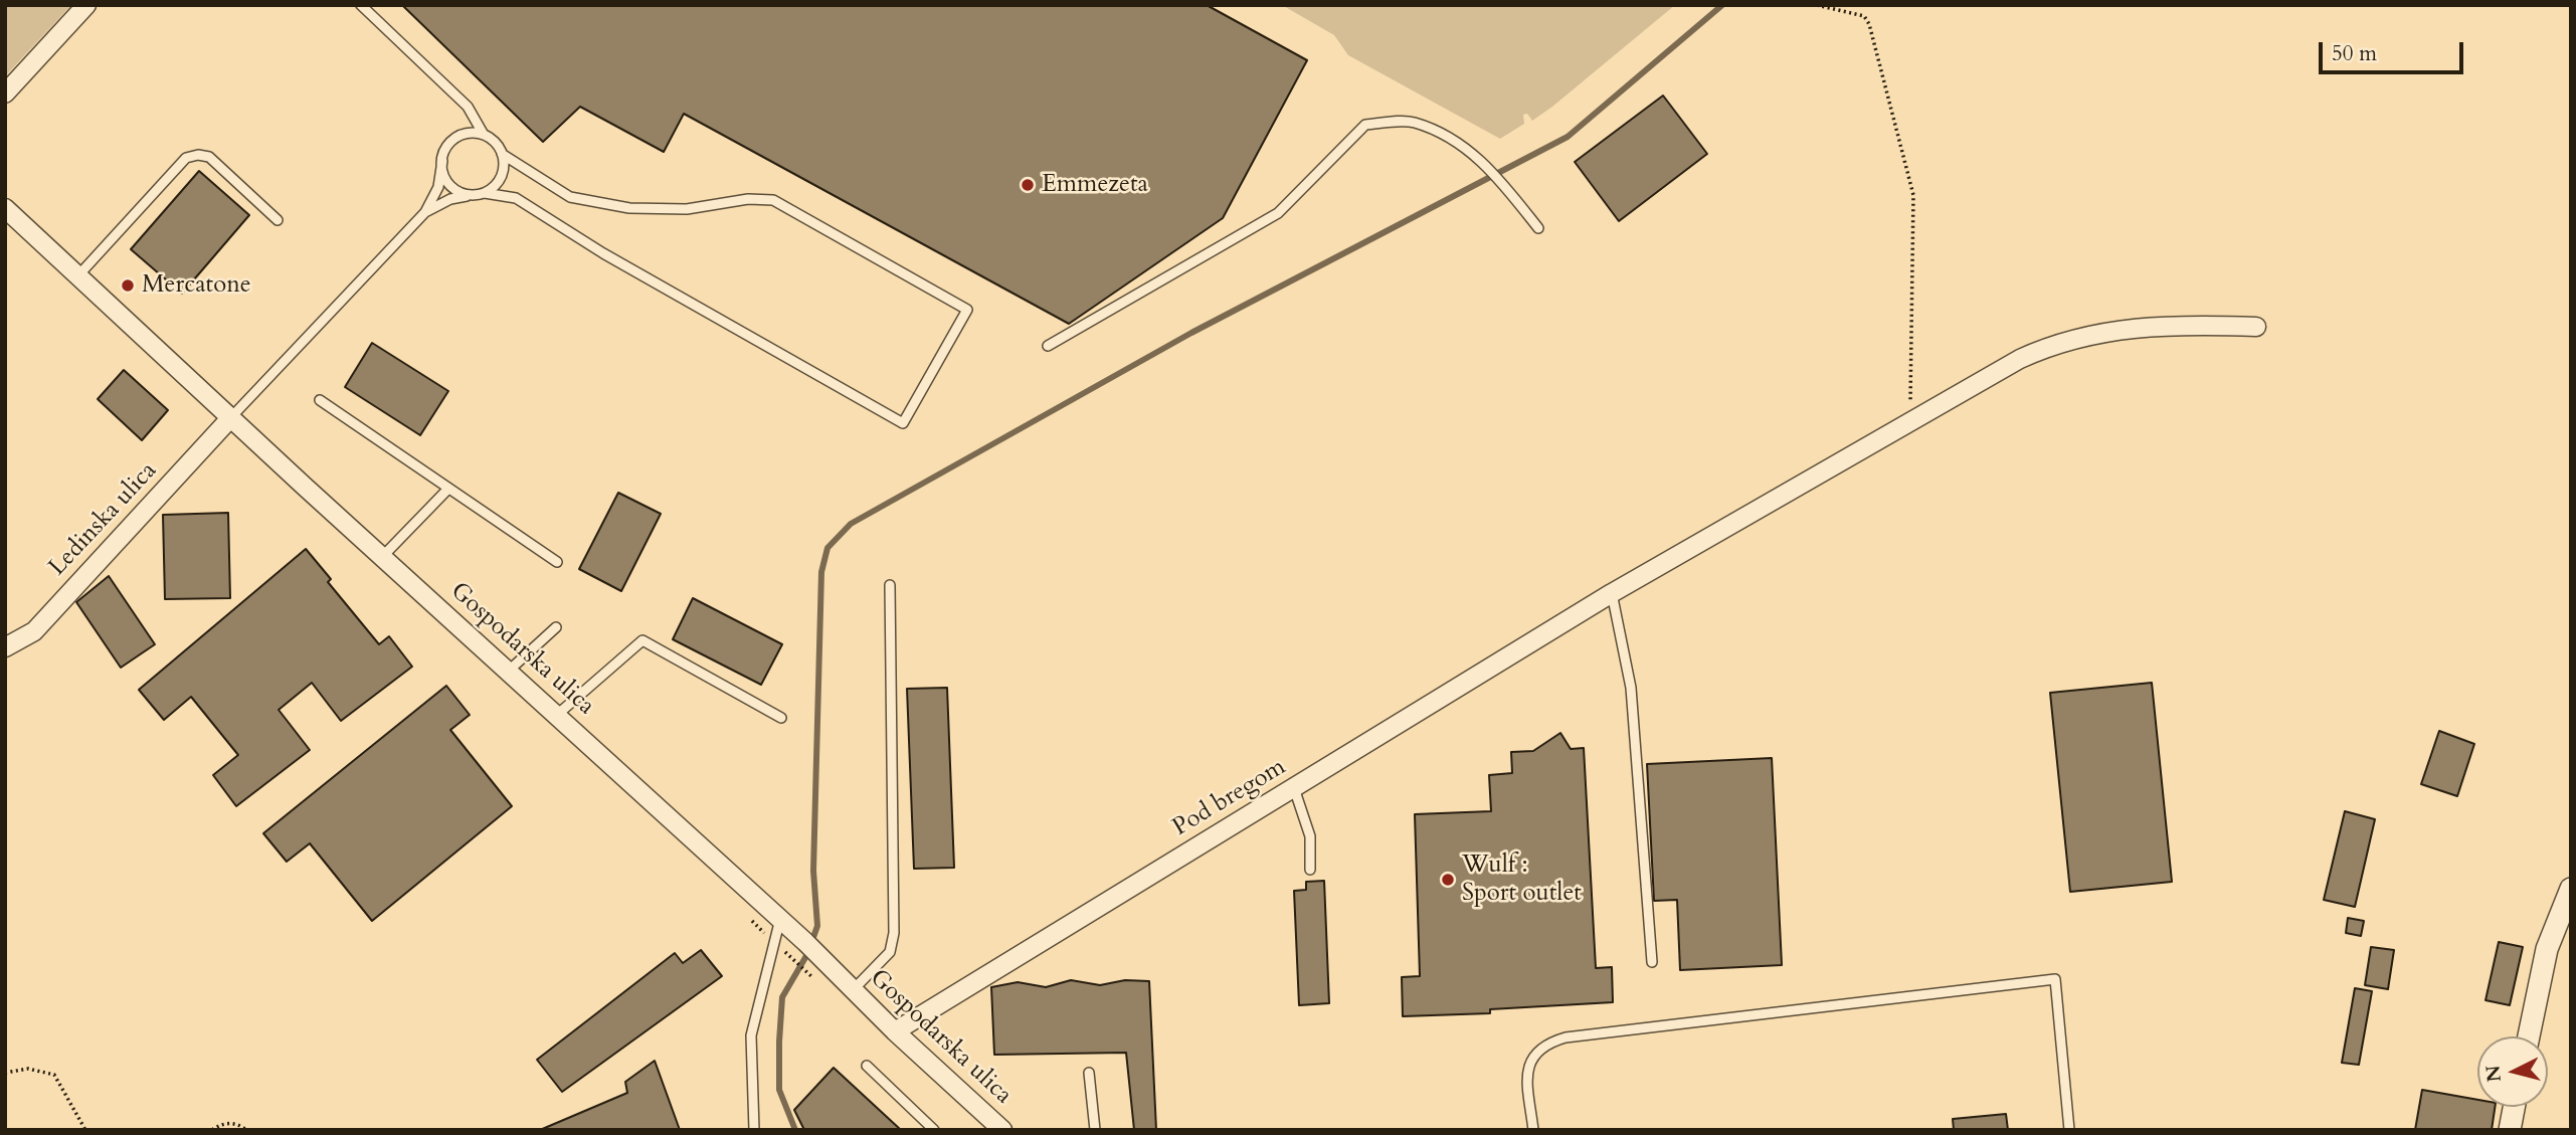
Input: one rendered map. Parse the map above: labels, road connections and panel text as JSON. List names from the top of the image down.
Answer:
{
  "streets": {
    "street": ["Ledinska ulica", "Gospodarska ulica", "Pod bregom"]
  },
  "crossings": [
    ["Ledinska ulica", "Gospodarska ulica"],
    ["Gospodarska ulica", "Pod bregom"]
  ],
  "places": ["Emmezeta", "Mercatone", "Wulf : Sport outlet"],
  "scale_bar": "50 m",
  "north": "left"
}
